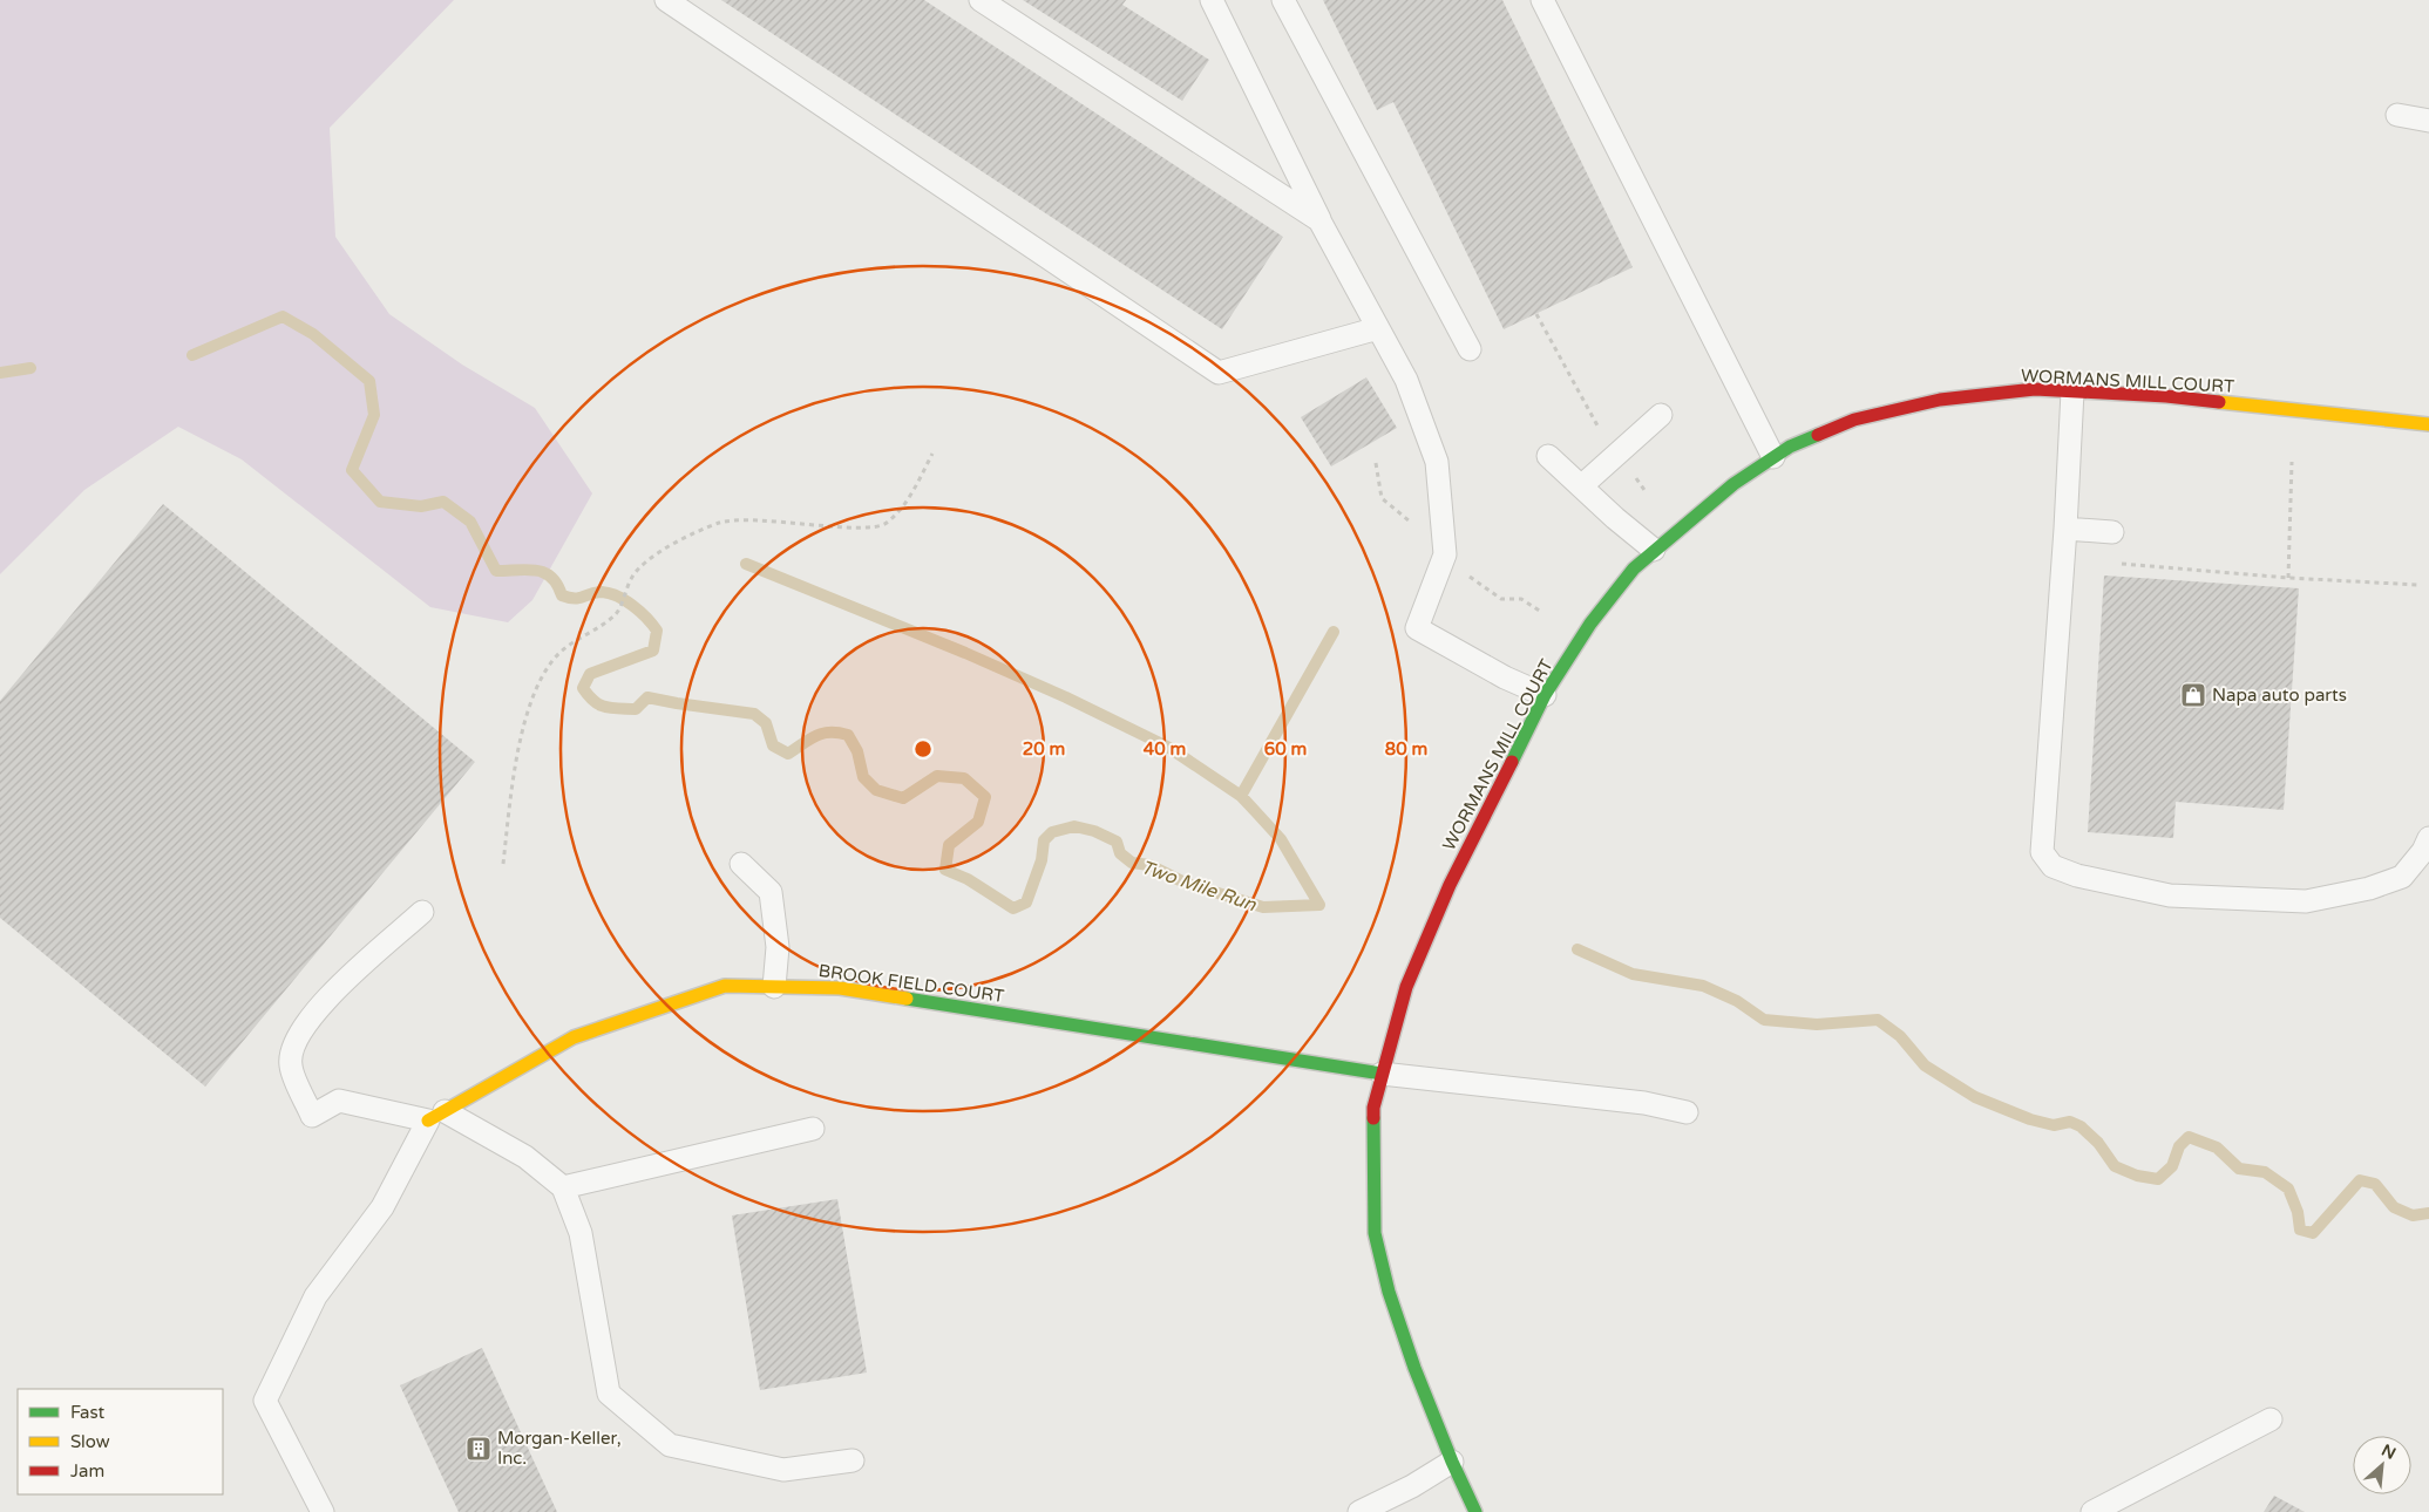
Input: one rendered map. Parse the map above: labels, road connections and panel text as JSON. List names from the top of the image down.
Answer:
{
  "streets": {
    "street": ["WORMANS MILL COURT", "BROOK FIELD COURT"]
  },
  "crossings": [
    ["WORMANS MILL COURT", "BROOK FIELD COURT"]
  ],
  "water": ["Two Mile Run"],
  "places": {
    "shop": ["Napa auto parts"],
    "building": ["Morgan-Keller, Inc."]
  },
  "legend": ["Fast", "Slow", "Jam"],
  "north": "top right",
  "rings": [
    "20 m",
    "40 m",
    "60 m",
    "80 m"
  ]
}
